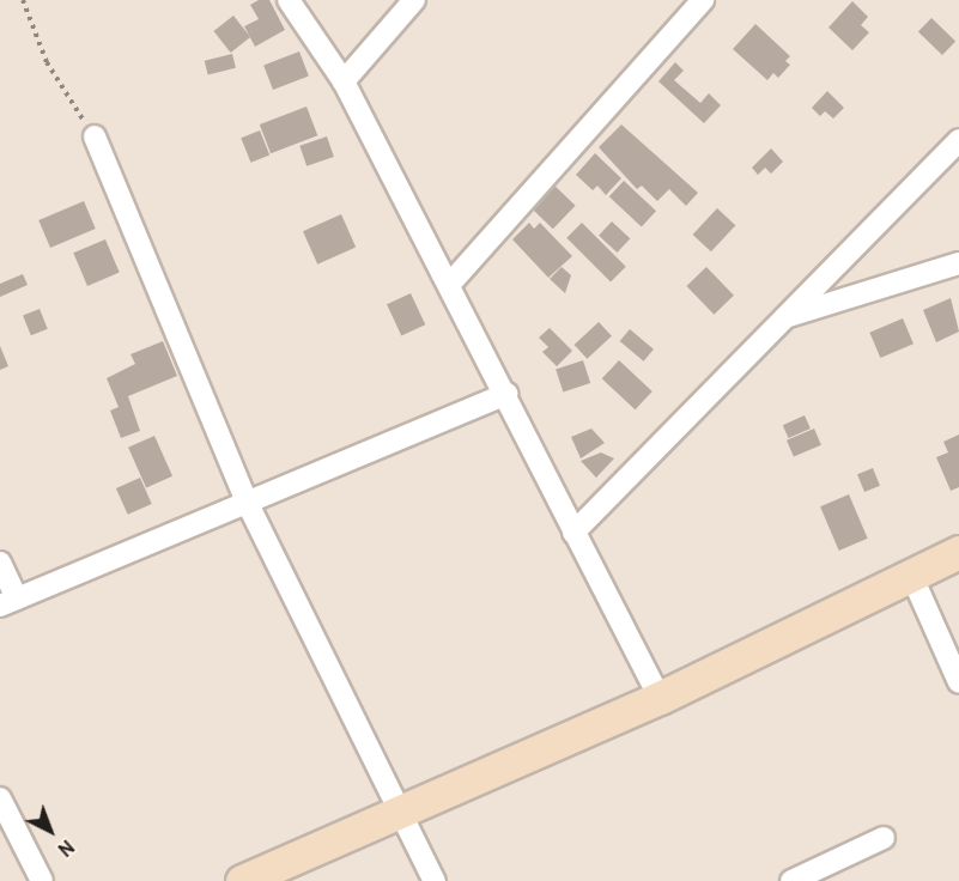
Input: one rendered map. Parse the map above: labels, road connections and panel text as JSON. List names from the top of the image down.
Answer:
{
  "north": "bottom right"
}
